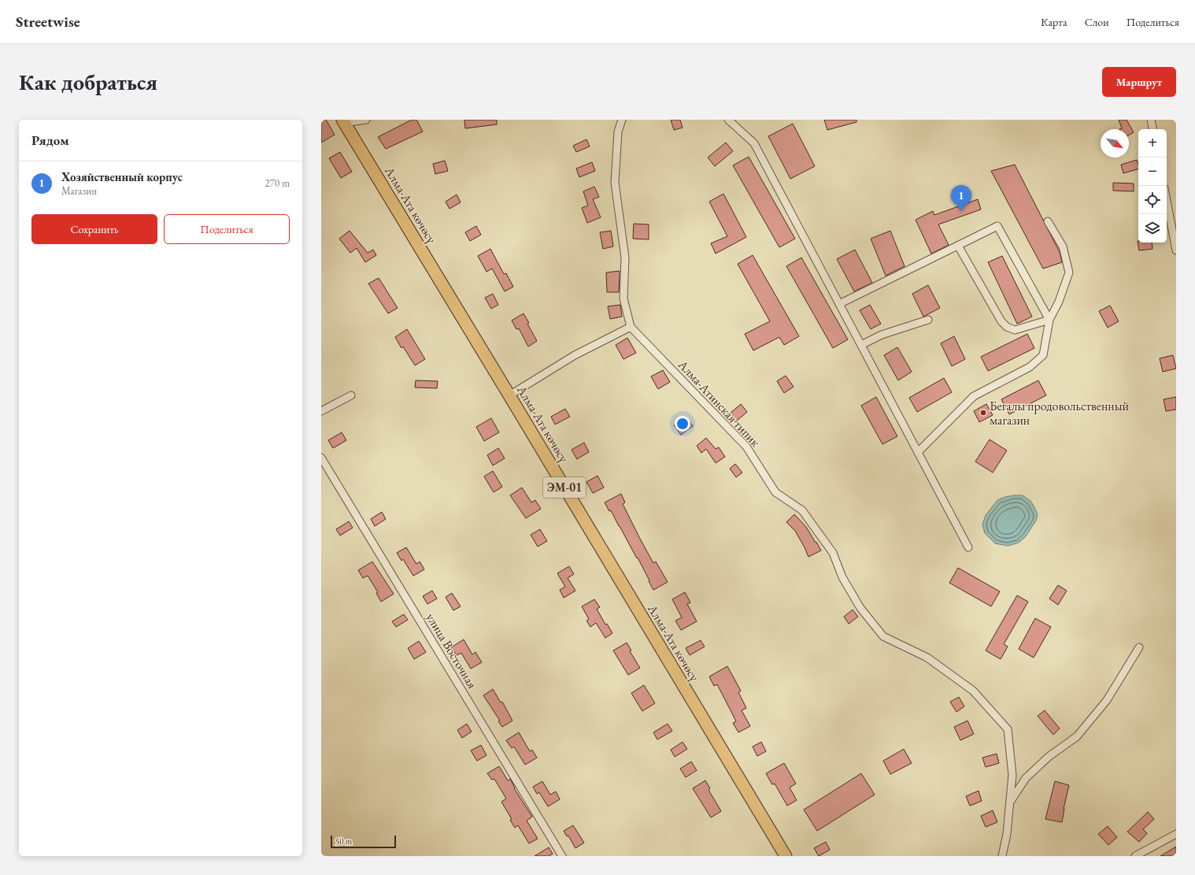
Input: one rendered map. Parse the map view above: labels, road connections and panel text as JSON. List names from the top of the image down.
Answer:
{
  "streets": {
    "highway": ["Алма-Ата көчөсү", "ЭМ-01"],
    "street": ["Алма-Атинская типик", "улица Восточная"]
  },
  "places": ["Бегалы продовольственный магазин"],
  "scale_bar": "50 m",
  "north": "bottom right",
  "page": {
    "header": "Streetwise",
    "nav": ["Карта", "Слои", "Поделиться"],
    "buttons": [
      "Маршрут",
      ["Сохранить", "Поделиться"]
    ],
    "title": "Как добраться",
    "heading": "Рядом",
    "map_buttons": ["+", "−"],
    "list": [
      {
        "mark": "1",
        "name": "Хозяйственный корпус",
        "note": "Магазин",
        "value": "270 m"
      }
    ],
    "pins": "1",
    "scale": "50 m"
  }
}
